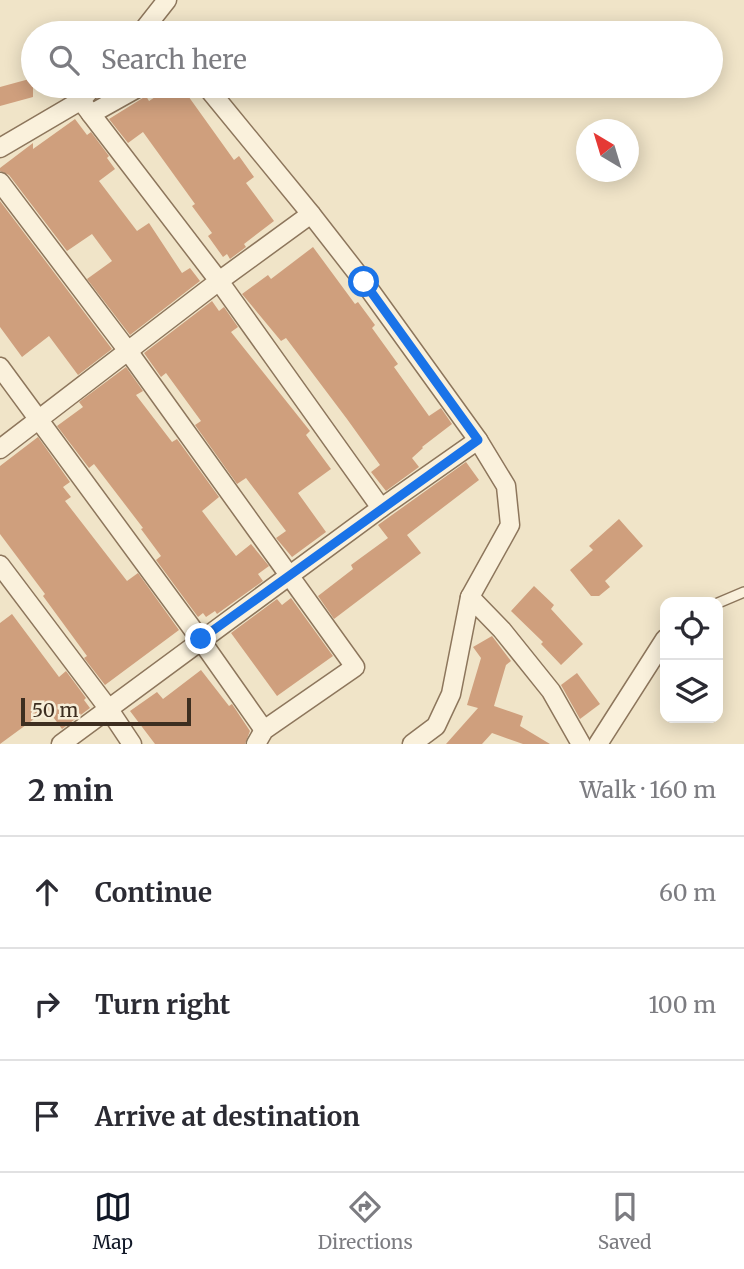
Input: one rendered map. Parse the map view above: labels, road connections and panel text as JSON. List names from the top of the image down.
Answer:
{
  "scale_bar": "50 m",
  "north": "top left",
  "page": {
    "search": "Search here",
    "scale": "50 m",
    "heading": ["2 min", "Walk · 160 m"],
    "list": [
      ["Continue", "60 m"],
      ["Turn right", "100 m"],
      "Arrive at destination"
    ],
    "nav": ["Map", "Directions", "Saved"]
  }
}
